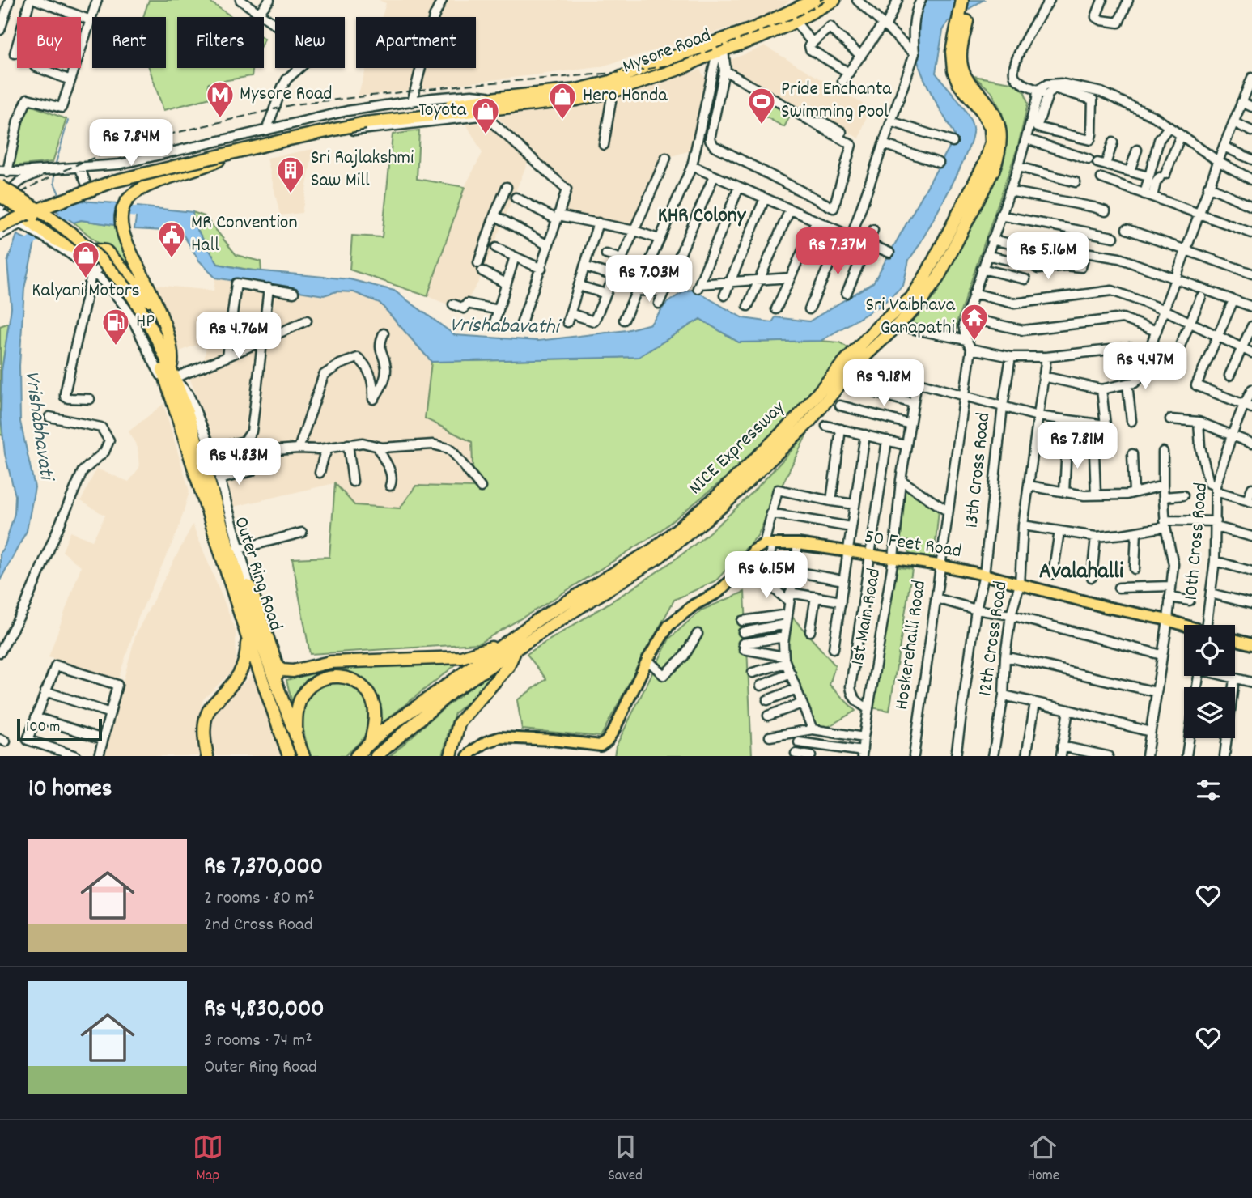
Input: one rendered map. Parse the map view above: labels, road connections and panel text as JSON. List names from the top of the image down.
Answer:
{
  "streets": {
    "highway": ["Mysore Road", "NICE Expressway", "Outer Ring Road"],
    "main road": ["50 Feet Road"],
    "street": [
      "13th Cross Road",
      "10th Cross Road",
      "1st Main Road",
      "12th Cross Road",
      "Hoskerehalli Road"
    ]
  },
  "crossings": [
    ["13th Cross Road", "50 Feet Road"],
    ["50 Feet Road", "1st Main Road"],
    ["50 Feet Road", "12th Cross Road"],
    ["50 Feet Road", "Hoskerehalli Road"]
  ],
  "districts": ["KHR Colony", "Avalahalli"],
  "water": ["Vrishabavathi", "Vrishabhavati"],
  "places": {
    "metro station": ["Mysore Road"],
    "shop": ["Hero Honda", "Toyota", "Kalyani Motors"],
    "sports": ["Pride Enchanta Swimming Pool"],
    "building": ["Sri Rajlakshmi Saw Mill"],
    "public building": ["MR Convention Hall"],
    "temple": ["Sri Vaibhava Ganapathi"],
    "fuel station": ["HP"]
  },
  "scale_bar": "100 m",
  "page": {
    "chip": [
      "Buy",
      "Rent",
      "Filters",
      "New",
      "Apartment"
    ],
    "price": [
      "Rs 7.84M",
      "Rs 7.37M",
      "Rs 5.16M",
      "Rs 7.03M",
      "Rs 4.76M",
      "Rs 4.47M",
      "Rs 9.18M",
      "Rs 7.81M",
      "Rs 4.83M",
      "Rs 6.15M"
    ],
    "scale": "100 m",
    "heading": "10 homes",
    "list": [
      {
        "name": "Rs 7,370,000",
        "note": "2 rooms · 80 m² · 2nd Cross Road"
      },
      {
        "name": "Rs 4,830,000",
        "note": "3 rooms · 74 m² · Outer Ring Road"
      }
    ],
    "tabs": ["Map", "Saved", "Home"]
  }
}
